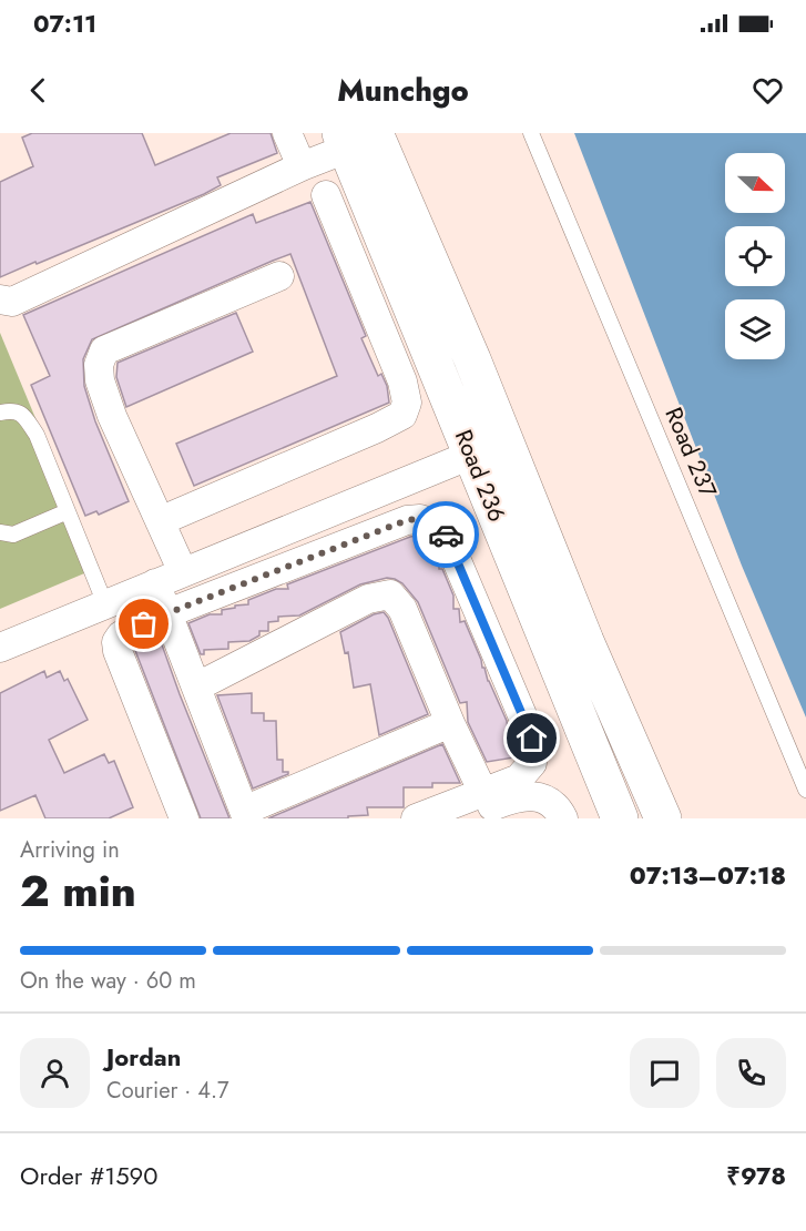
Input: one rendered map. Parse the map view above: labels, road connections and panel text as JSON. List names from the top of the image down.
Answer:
{
  "streets": {
    "street": ["Road 236"],
    "lane": ["Road 237"]
  },
  "north": "right",
  "page": {
    "status": "07:11",
    "header": "Munchgo",
    "heading": ["2 min", "Arriving in", "07:13–07:18"],
    "panel": [
      "Jordan",
      "Courier · 4.7",
      "Order #1590",
      "₹978"
    ],
    "bar": "On the way · 60 m"
  }
}
